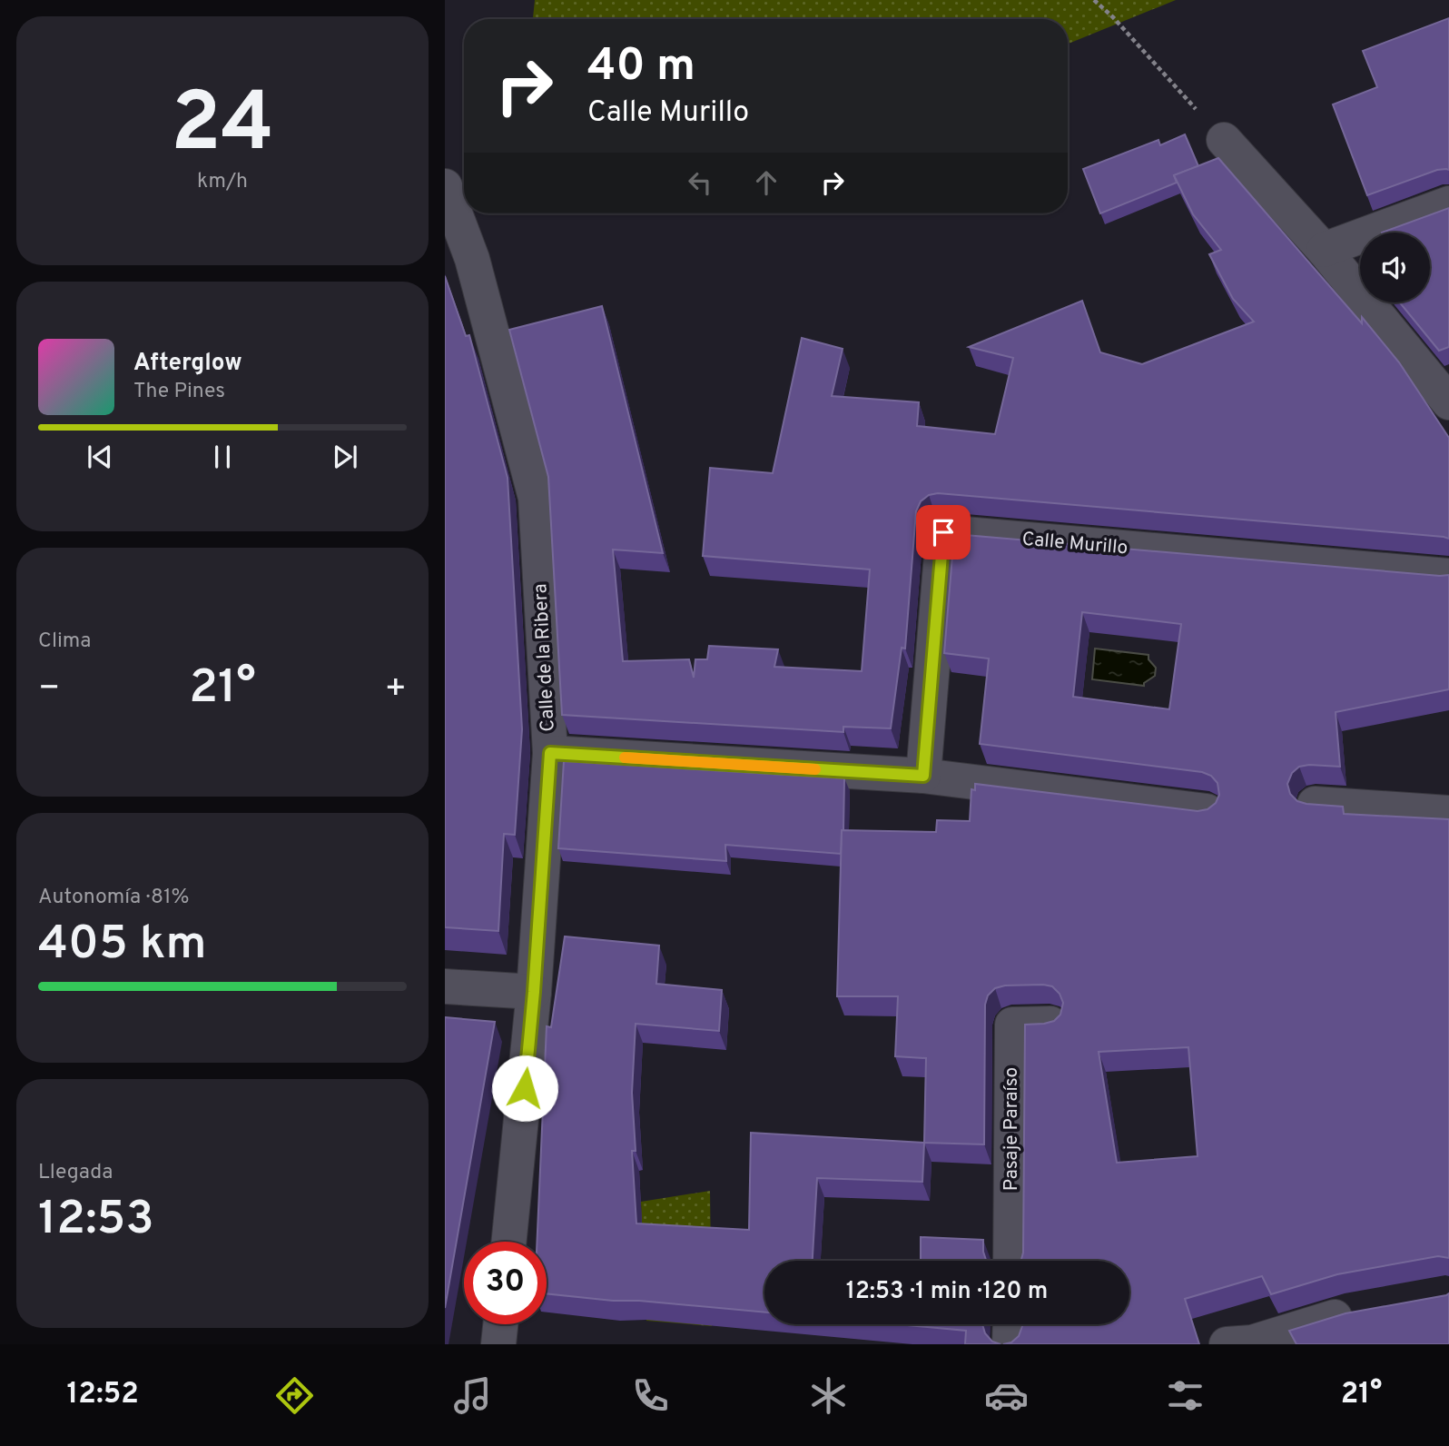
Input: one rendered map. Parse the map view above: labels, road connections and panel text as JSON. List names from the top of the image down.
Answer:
{
  "streets": {
    "street": ["Calle Murillo", "Calle de la Ribera", "Pasaje Paraíso"]
  },
  "page": {
    "tile": [
      ["24", "km/h"],
      "Clima",
      ["Autonomía · 81%", "405 km"],
      ["Llegada", "12:53"]
    ],
    "turn": ["40 m", "Calle Murillo"],
    "song": ["Afterglow", "The Pines"],
    "heat": ["−", "21°", "+"],
    "limit": "30",
    "trip": "12:53 · 1 min · 120 m",
    "tabs": ["12:52", "21°"]
  }
}
